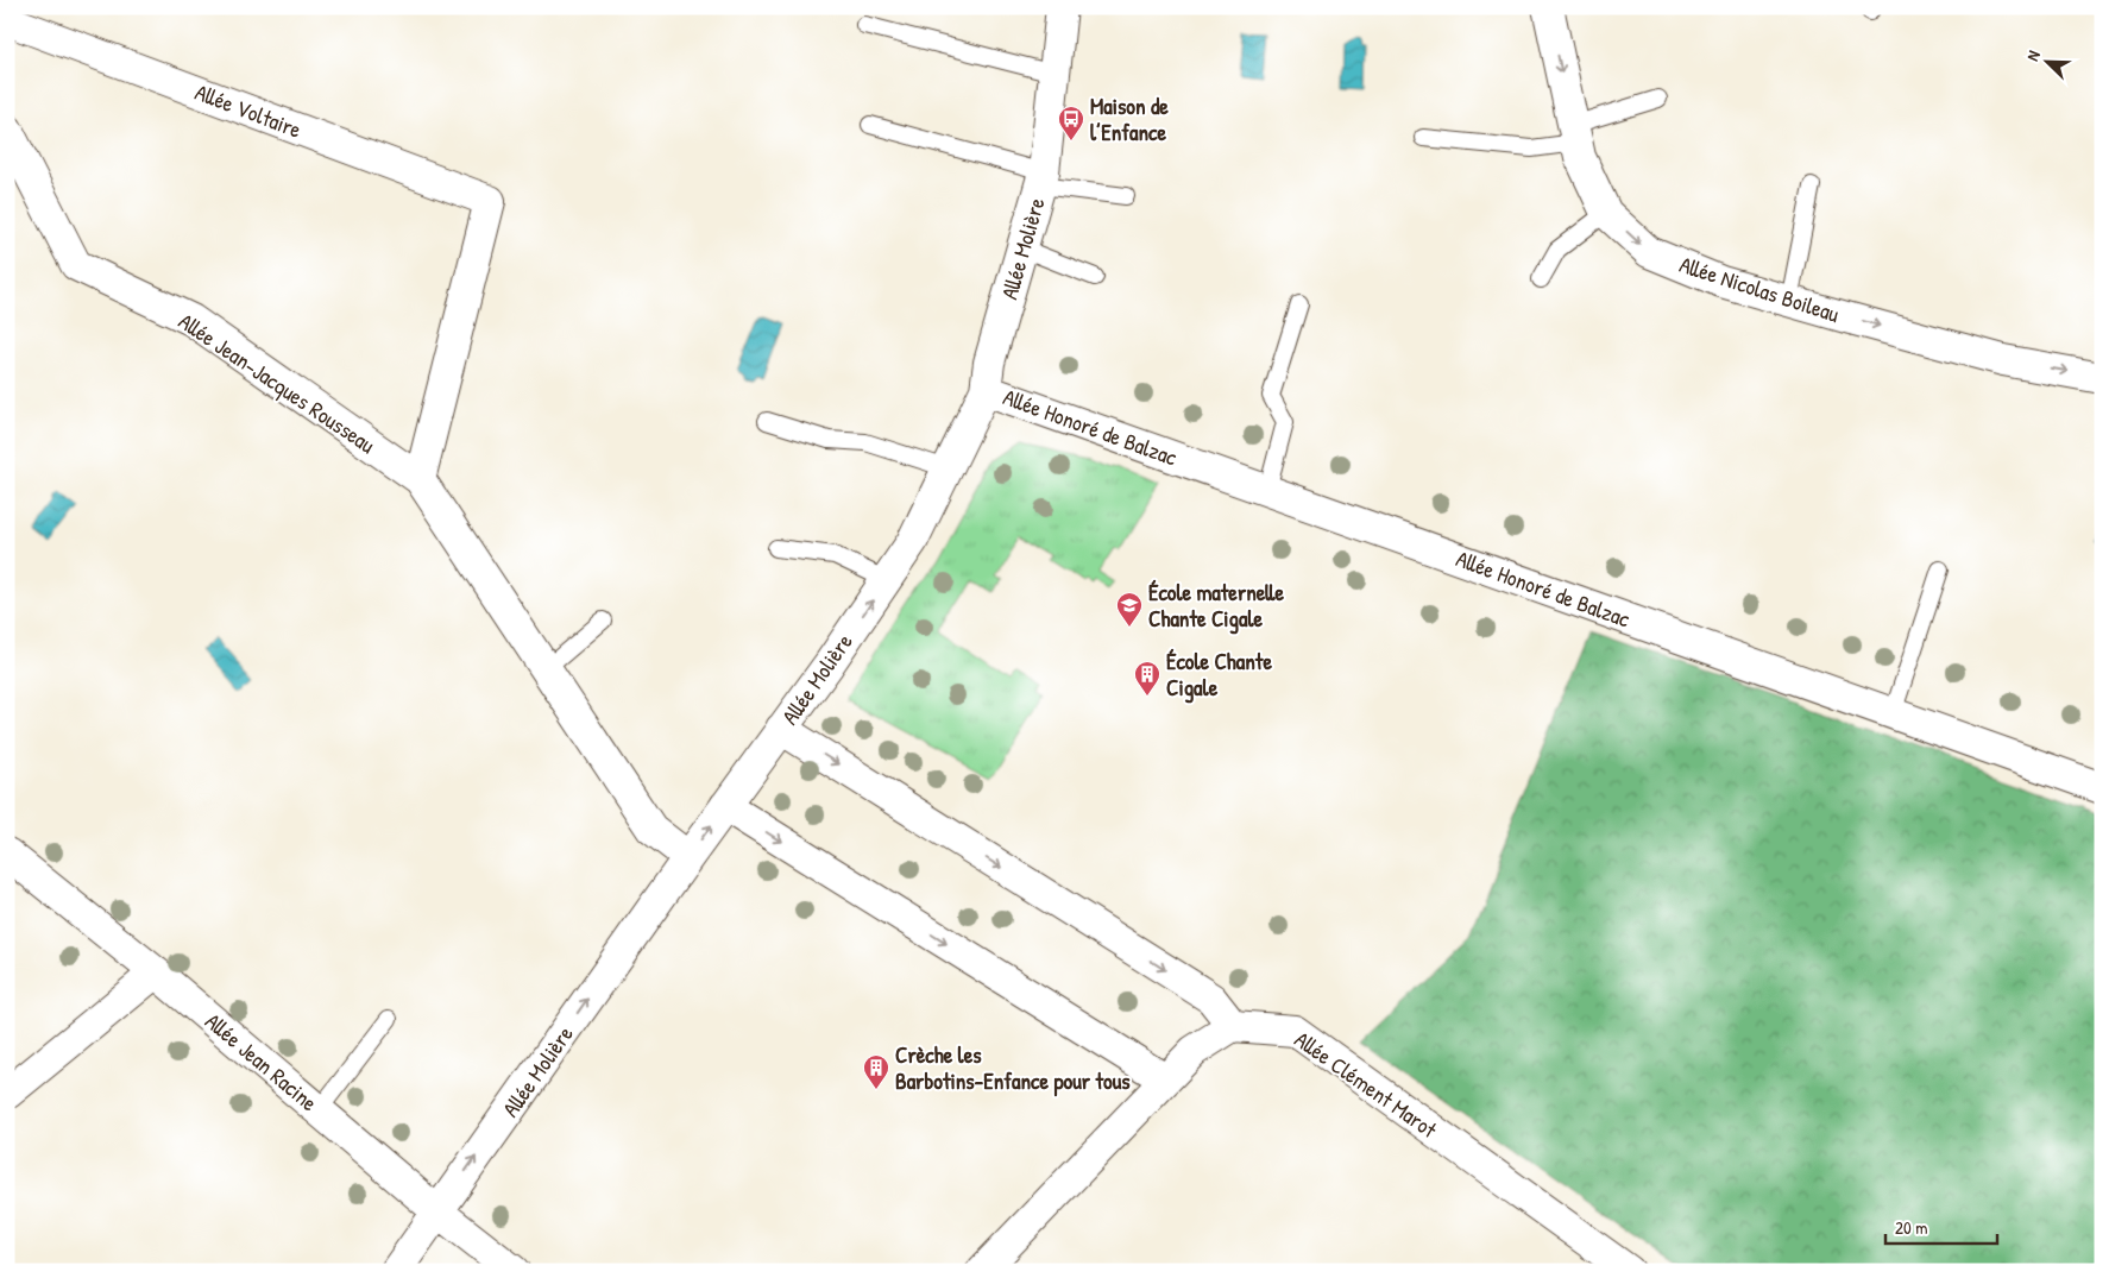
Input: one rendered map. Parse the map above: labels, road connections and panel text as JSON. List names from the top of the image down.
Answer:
{
  "streets": {
    "street": [
      "Allée Voltaire",
      "Allée Molière",
      "Allée Nicolas Boileau",
      "Allée Jean-Jacques Rousseau",
      "Allée Honoré de Balzac",
      "Allée Jean Racine",
      "Allée Clément Marot"
    ]
  },
  "crossings": [
    ["Allée Voltaire", "Allée Jean-Jacques Rousseau"],
    ["Allée Molière", "Allée Jean-Jacques Rousseau"],
    ["Allée Molière", "Allée Honoré de Balzac"],
    ["Allée Molière", "Allée Jean Racine"]
  ],
  "one_way": ["Allée Molière", "Allée Nicolas Boileau"],
  "places": {
    "bus stop": ["Maison de l’Enfance"],
    "school or university": ["École maternelle Chante Cigale"],
    "building": ["École Chante Cigale", "Crèche les Barbotins-Enfance pour tous"]
  },
  "scale_bar": "20 m",
  "north": "top left"
}
